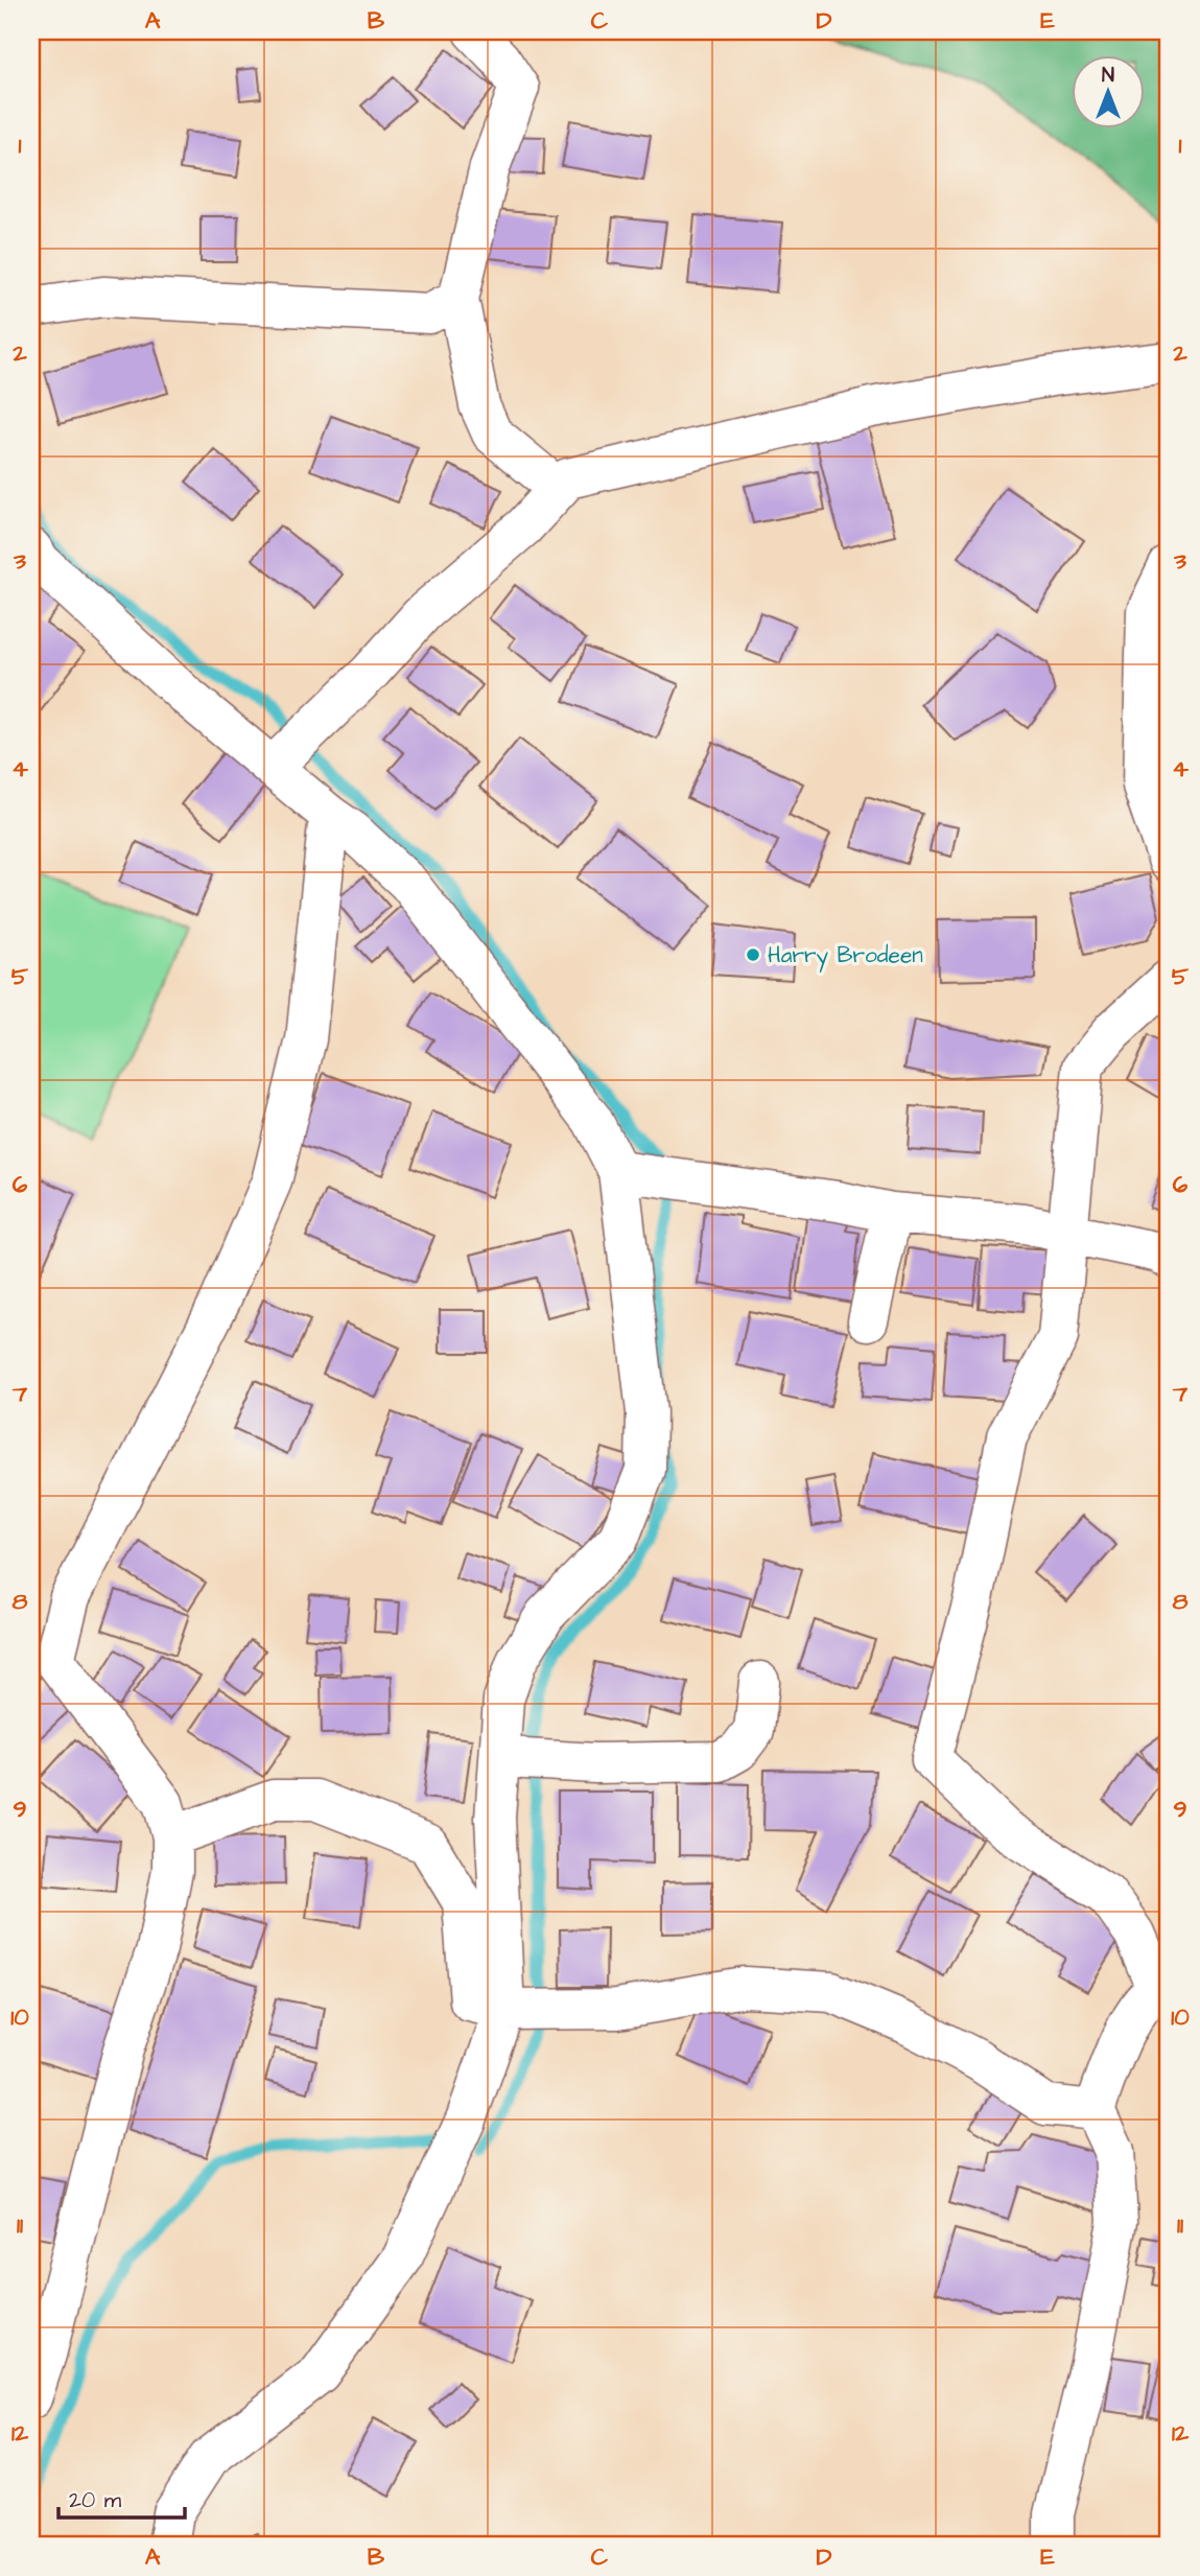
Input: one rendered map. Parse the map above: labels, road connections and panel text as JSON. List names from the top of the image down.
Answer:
{
  "places": ["Harry Brodeen"],
  "scale_bar": "20 m",
  "north": "top",
  "grid": {
    "columns": [
      "A",
      "B",
      "C",
      "D",
      "E"
    ],
    "rows": [
      "1",
      "2",
      "3",
      "4",
      "5",
      "6",
      "7",
      "8",
      "9",
      "10",
      "11",
      "12"
    ]
  }
}
